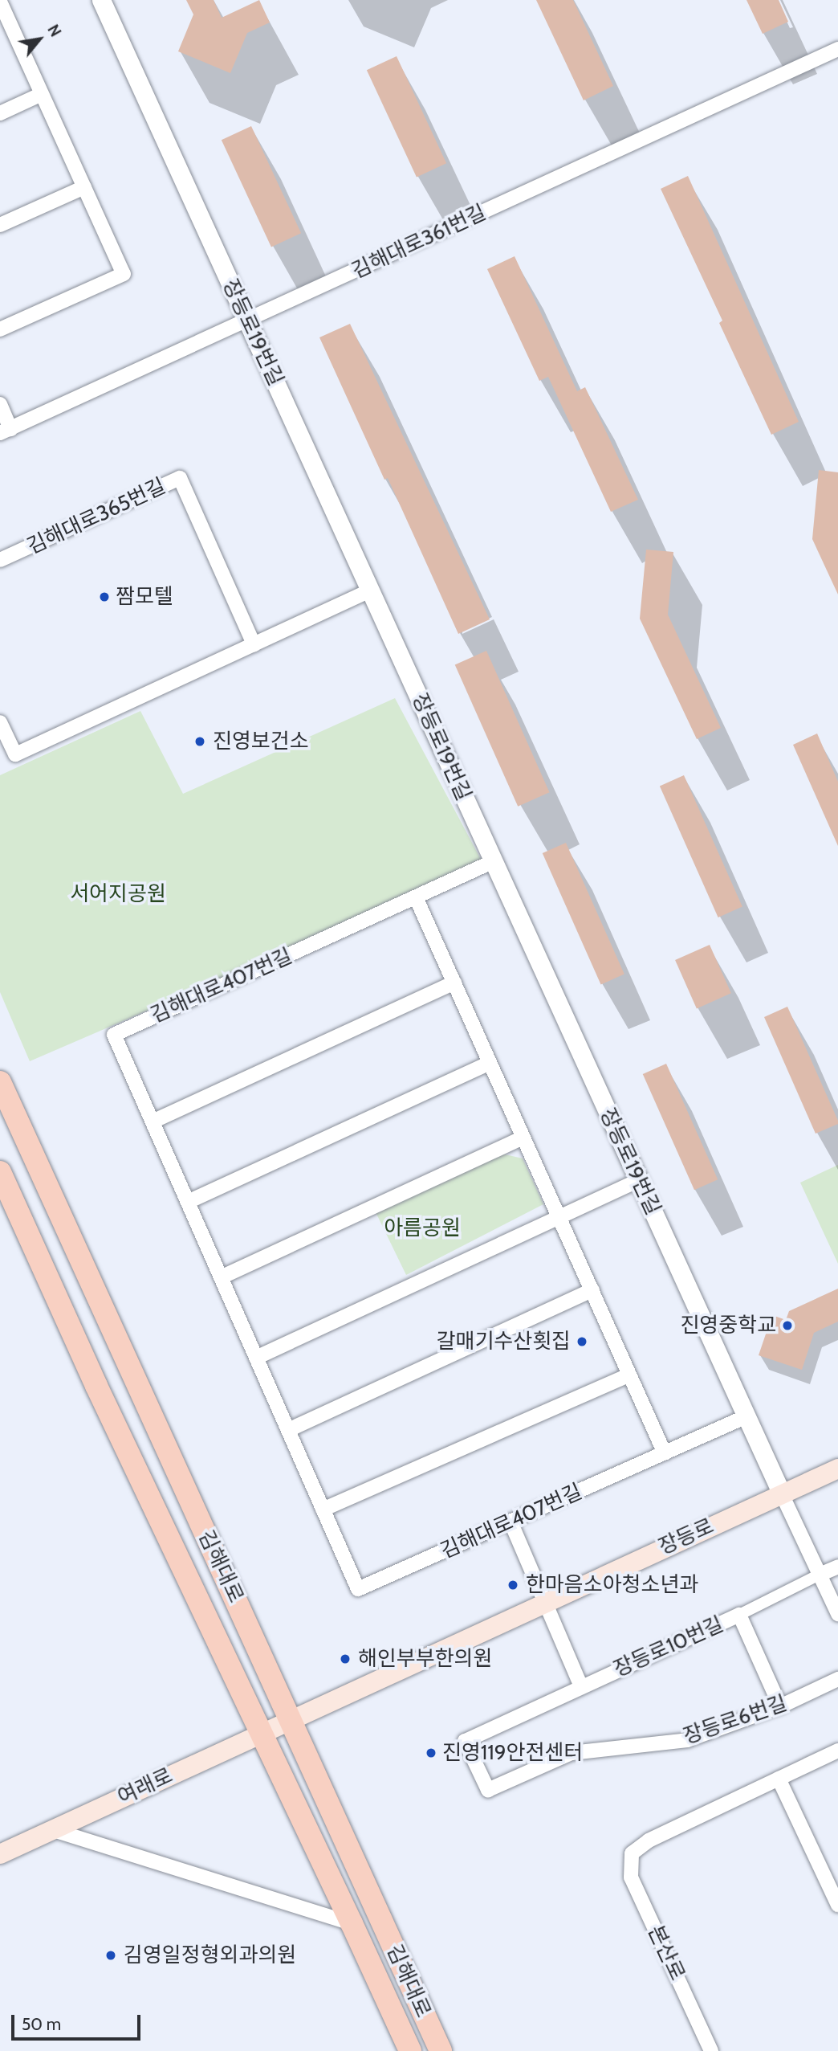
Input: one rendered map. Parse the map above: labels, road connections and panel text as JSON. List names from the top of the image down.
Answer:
{
  "streets": {
    "main road": ["장등로", "김해대로", "여래로"],
    "street": [
      "김해대로361번길",
      "장등로19번길",
      "김해대로365번길",
      "김해대로407번길",
      "장등로10번길",
      "장등로6번길",
      "본산로"
    ]
  },
  "crossings": [
    ["김해대로361번길", "장등로19번길"],
    ["장등로19번길", "김해대로407번길"],
    ["장등로19번길", "장등로"],
    ["장등로", "김해대로"],
    ["장등로", "여래로"],
    ["김해대로", "여래로"],
    ["장등로10번길", "장등로6번길"]
  ],
  "parks": ["서어지공원", "아름공원"],
  "places": [
    "짬모텔",
    "진영보건소",
    "진영중학교",
    "갈매기수산횟집",
    "한마음소아청소년과",
    "해인부부한의원",
    "진영119안전센터",
    "김영일정형외과의원"
  ],
  "scale_bar": "50 m",
  "north": "top right"
}
